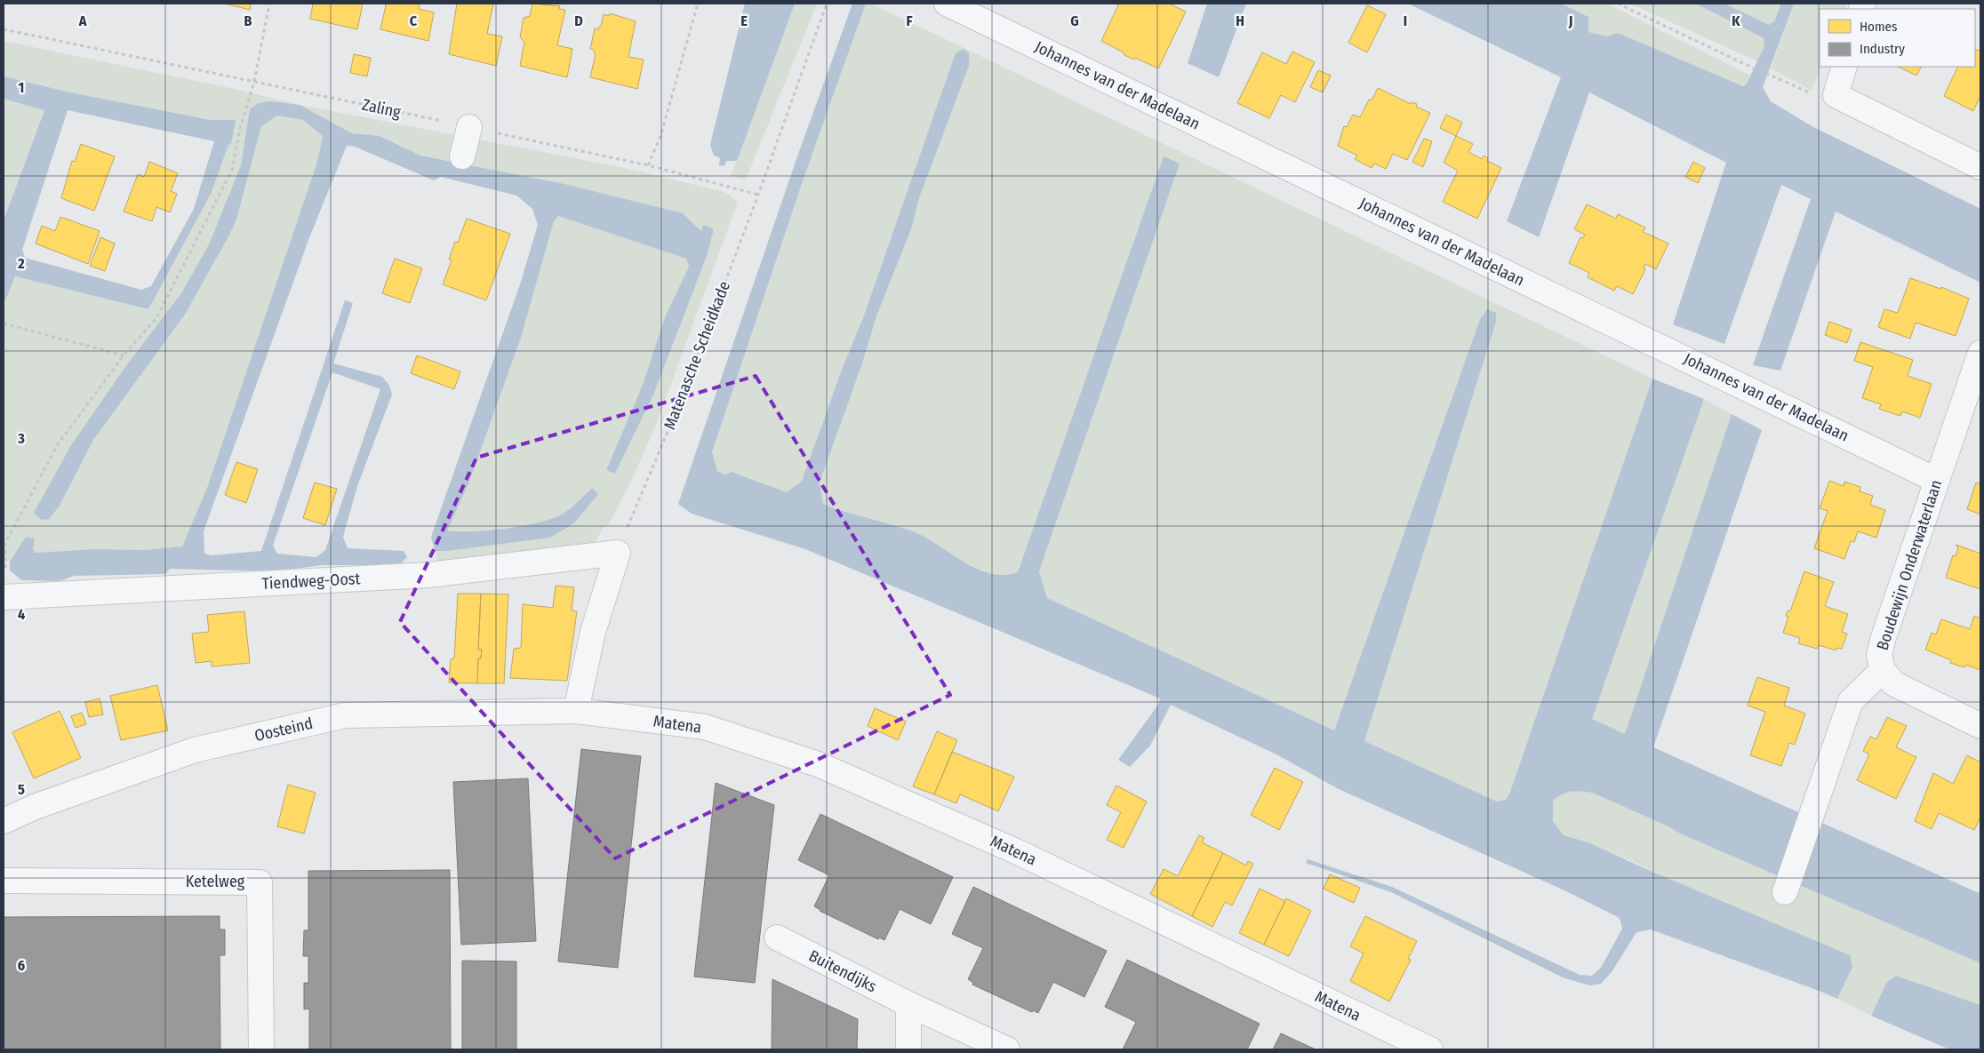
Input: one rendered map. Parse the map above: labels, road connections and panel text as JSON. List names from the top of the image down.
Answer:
{
  "streets": {
    "street": [
      "Johannes van der Madelaan",
      "Boudewijn Onderwaterlaan",
      "Tiendweg-Oost",
      "Matena",
      "Oosteind",
      "Ketelweg",
      "Buitendijks"
    ],
    "path": ["Zaling", "Matenasche Scheidkade"]
  },
  "crossings": [
    ["Johannes van der Madelaan", "Boudewijn Onderwaterlaan"],
    ["Zaling", "Matenasche Scheidkade"],
    ["Matenasche Scheidkade", "Tiendweg-Oost"],
    ["Matena", "Oosteind"]
  ],
  "legend": ["Homes", "Industry"],
  "grid": {
    "columns": [
      "A",
      "B",
      "C",
      "D",
      "E",
      "F",
      "G",
      "H",
      "I",
      "J",
      "K"
    ],
    "rows": [
      "1",
      "2",
      "3",
      "4",
      "5",
      "6"
    ]
  }
}
